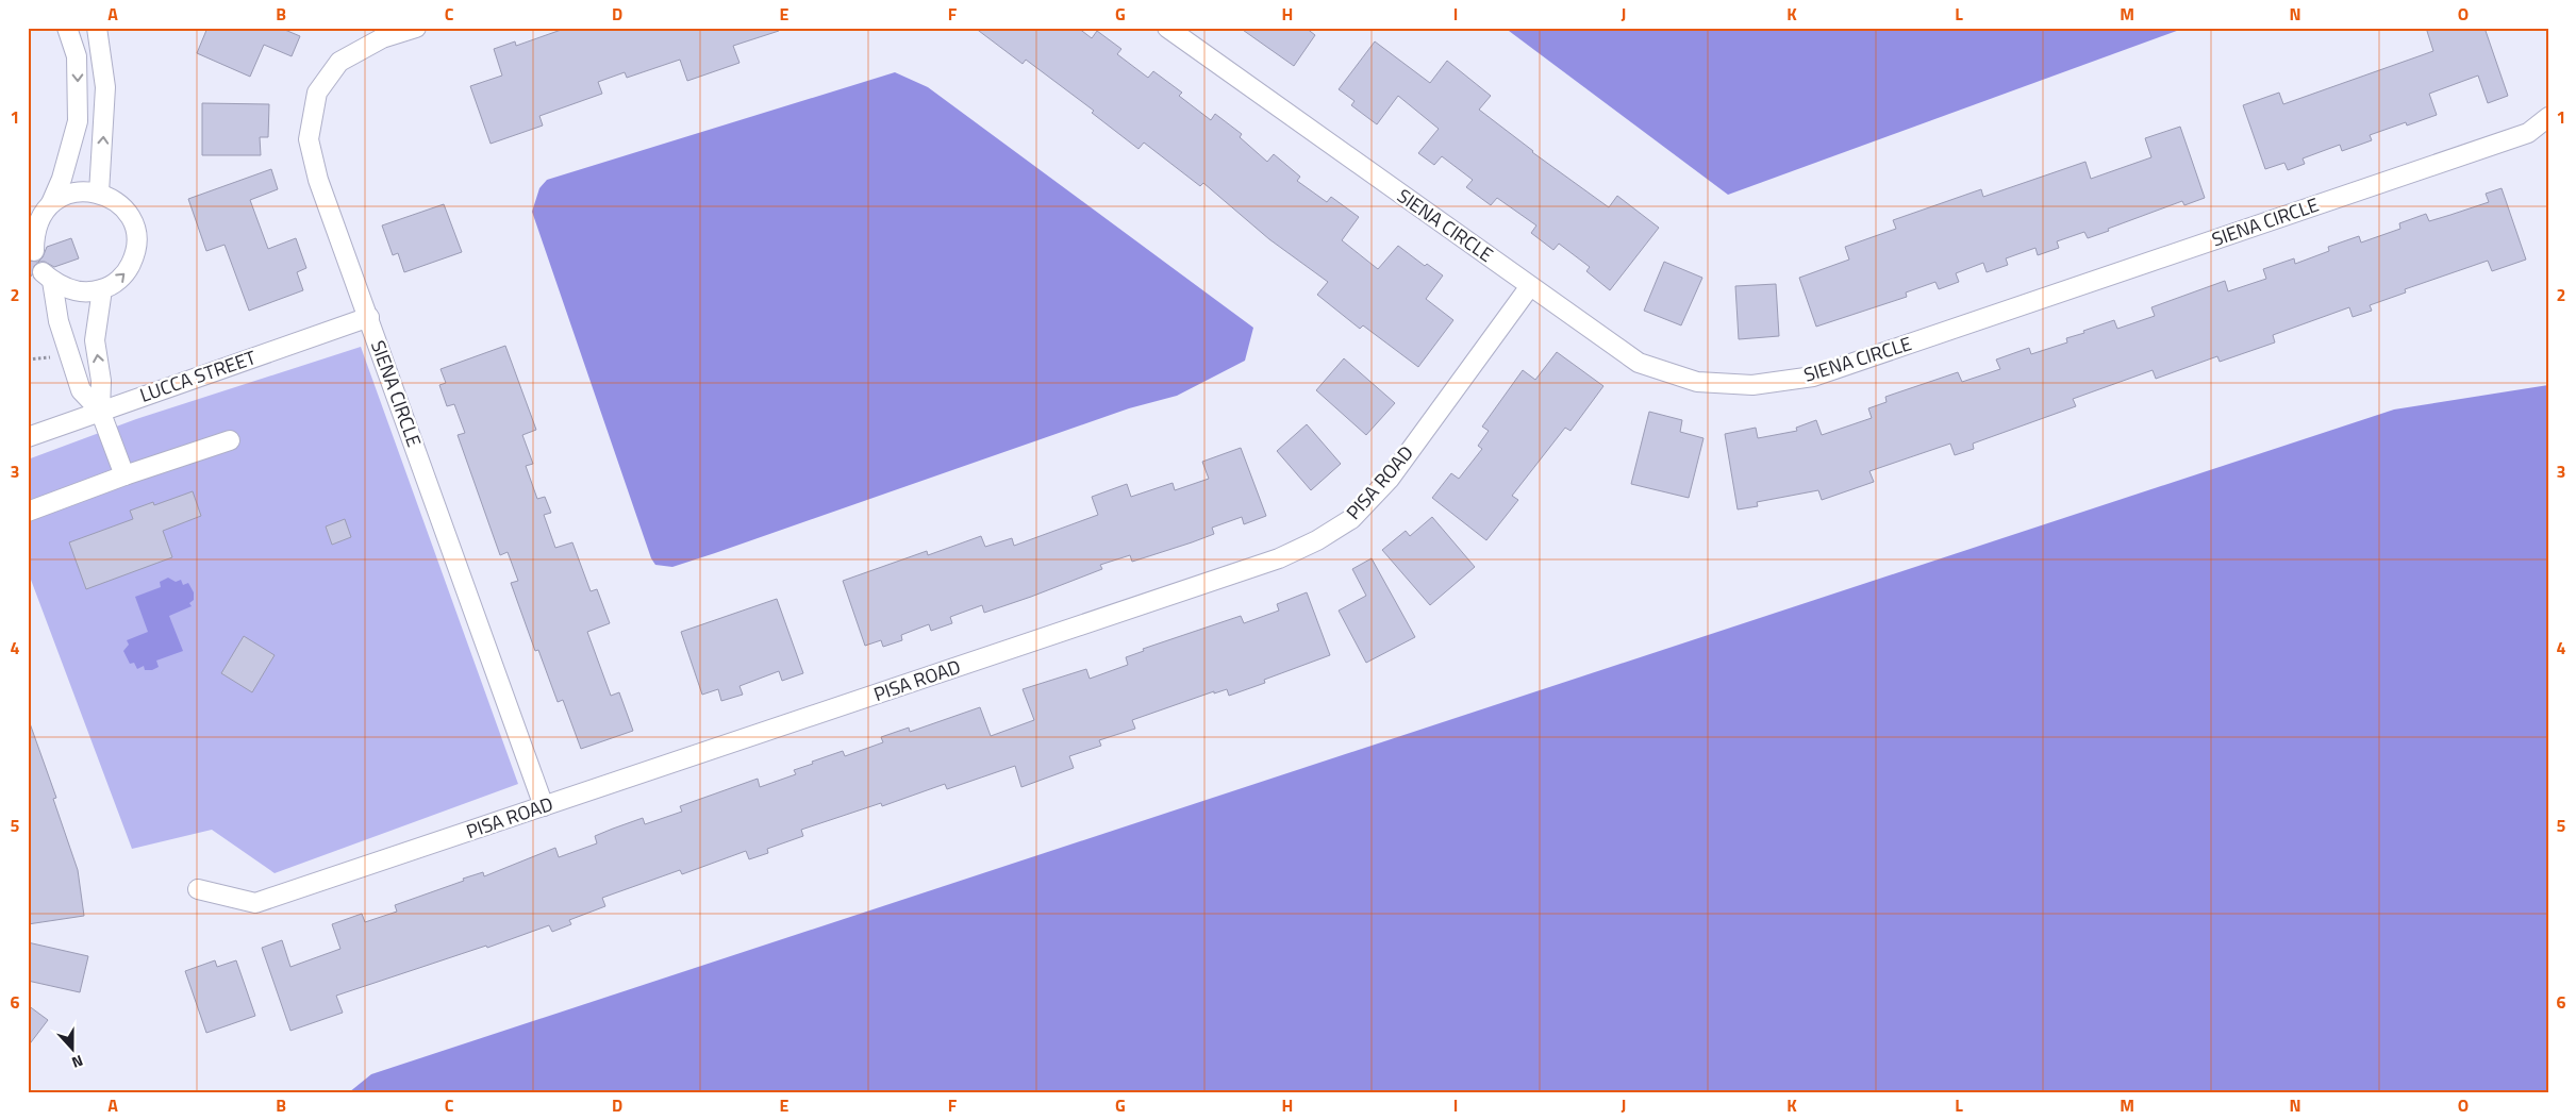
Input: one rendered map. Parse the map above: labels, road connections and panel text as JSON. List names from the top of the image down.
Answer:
{
  "streets": {
    "street": ["SIENA CIRCLE", "LUCCA STREET", "PISA ROAD"]
  },
  "crossings": [
    ["SIENA CIRCLE", "LUCCA STREET"],
    ["SIENA CIRCLE", "PISA ROAD"]
  ],
  "north": "bottom",
  "grid": {
    "columns": [
      "A",
      "B",
      "C",
      "D",
      "E",
      "F",
      "G",
      "H",
      "I",
      "J",
      "K",
      "L",
      "M",
      "N",
      "O"
    ],
    "rows": [
      "1",
      "2",
      "3",
      "4",
      "5",
      "6"
    ]
  }
}
